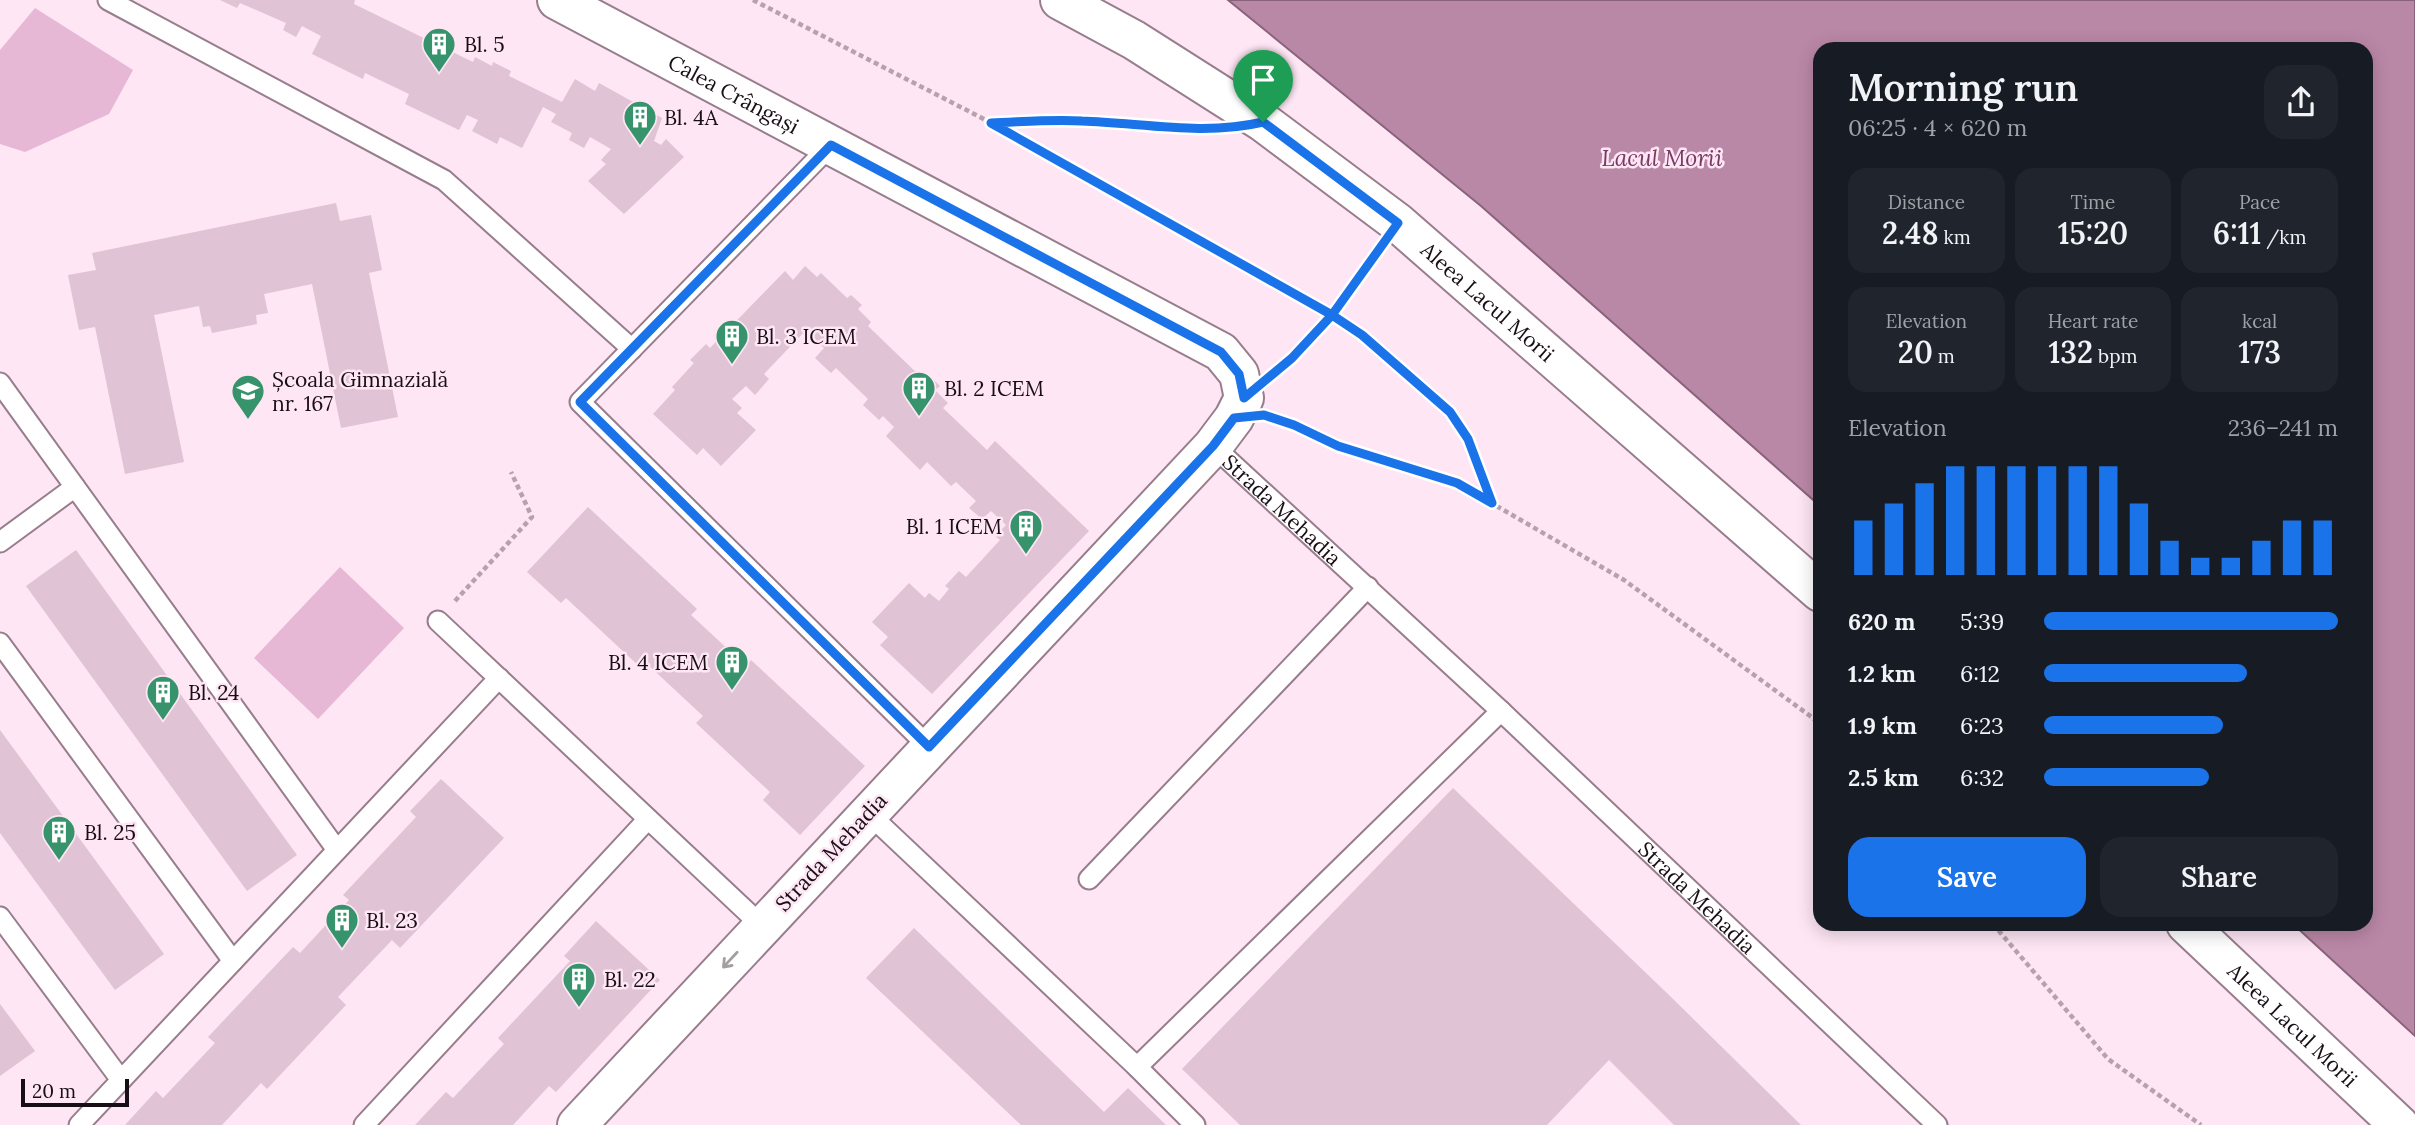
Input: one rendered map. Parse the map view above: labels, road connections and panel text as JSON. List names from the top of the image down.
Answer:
{
  "streets": {
    "street": ["Calea Crângași", "Aleea Lacul Morii", "Strada Mehadia"]
  },
  "crossings": [
    ["Calea Crângași", "Strada Mehadia"]
  ],
  "water": ["Lacul Morii"],
  "places": {
    "building": [
      "Bl. 5",
      "Bl. 4A",
      "Bl. 3 ICEM",
      "Bl. 2 ICEM",
      "Bl. 1 ICEM",
      "Bl. 4 ICEM",
      "Bl. 24",
      "Bl. 25",
      "Bl. 23",
      "Bl. 22"
    ],
    "school or university": ["Școala Gimnazială nr. 167"]
  },
  "scale_bar": "20 m",
  "page": {
    "heading": ["Morning run", "06:25 · 4 × 620 m"],
    "stats": [
      ["Distance", "2.48 km"],
      ["Time", "15:20"],
      ["Pace", "6:11 /km"],
      ["Elevation", "20 m"],
      ["Heart rate", "132 bpm"],
      ["kcal", "173"]
    ],
    "chart": ["Elevation", "236–241 m"],
    "list": [
      {
        "name": "620 m",
        "note": "5:39"
      },
      {
        "name": "1.2 km",
        "note": "6:12"
      },
      {
        "name": "1.9 km",
        "note": "6:23"
      },
      {
        "name": "2.5 km",
        "note": "6:32"
      }
    ],
    "buttons": ["Save", "Share"],
    "scale": "20 m"
  }
}
